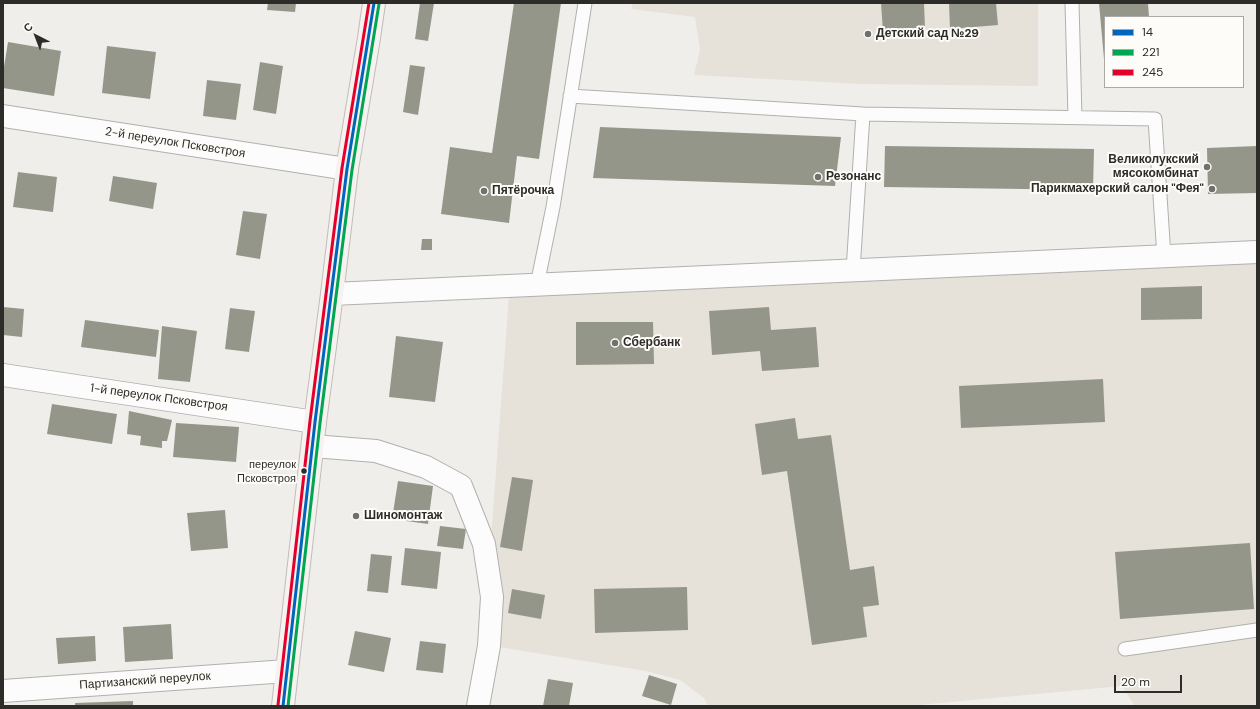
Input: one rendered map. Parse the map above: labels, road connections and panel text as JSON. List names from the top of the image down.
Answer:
{
  "streets": {
    "street": ["2-й переулок Псковстроя", "1-й переулок Псковстроя", "Партизанский переулок"]
  },
  "places": [
    "Детский сад №29",
    "Великолукский мясокомбинат",
    "Резонанс",
    "Парикмахерский салон \"Фея\"",
    "Пятёрочка",
    "Сбербанк",
    "переулок Псковстроя",
    "Шиномонтаж"
  ],
  "lines": ["transit line 14", "transit line 245", "transit line 221"],
  "legend": ["14", "221", "245"],
  "scale_bar": "20 m",
  "north": "top left"
}
